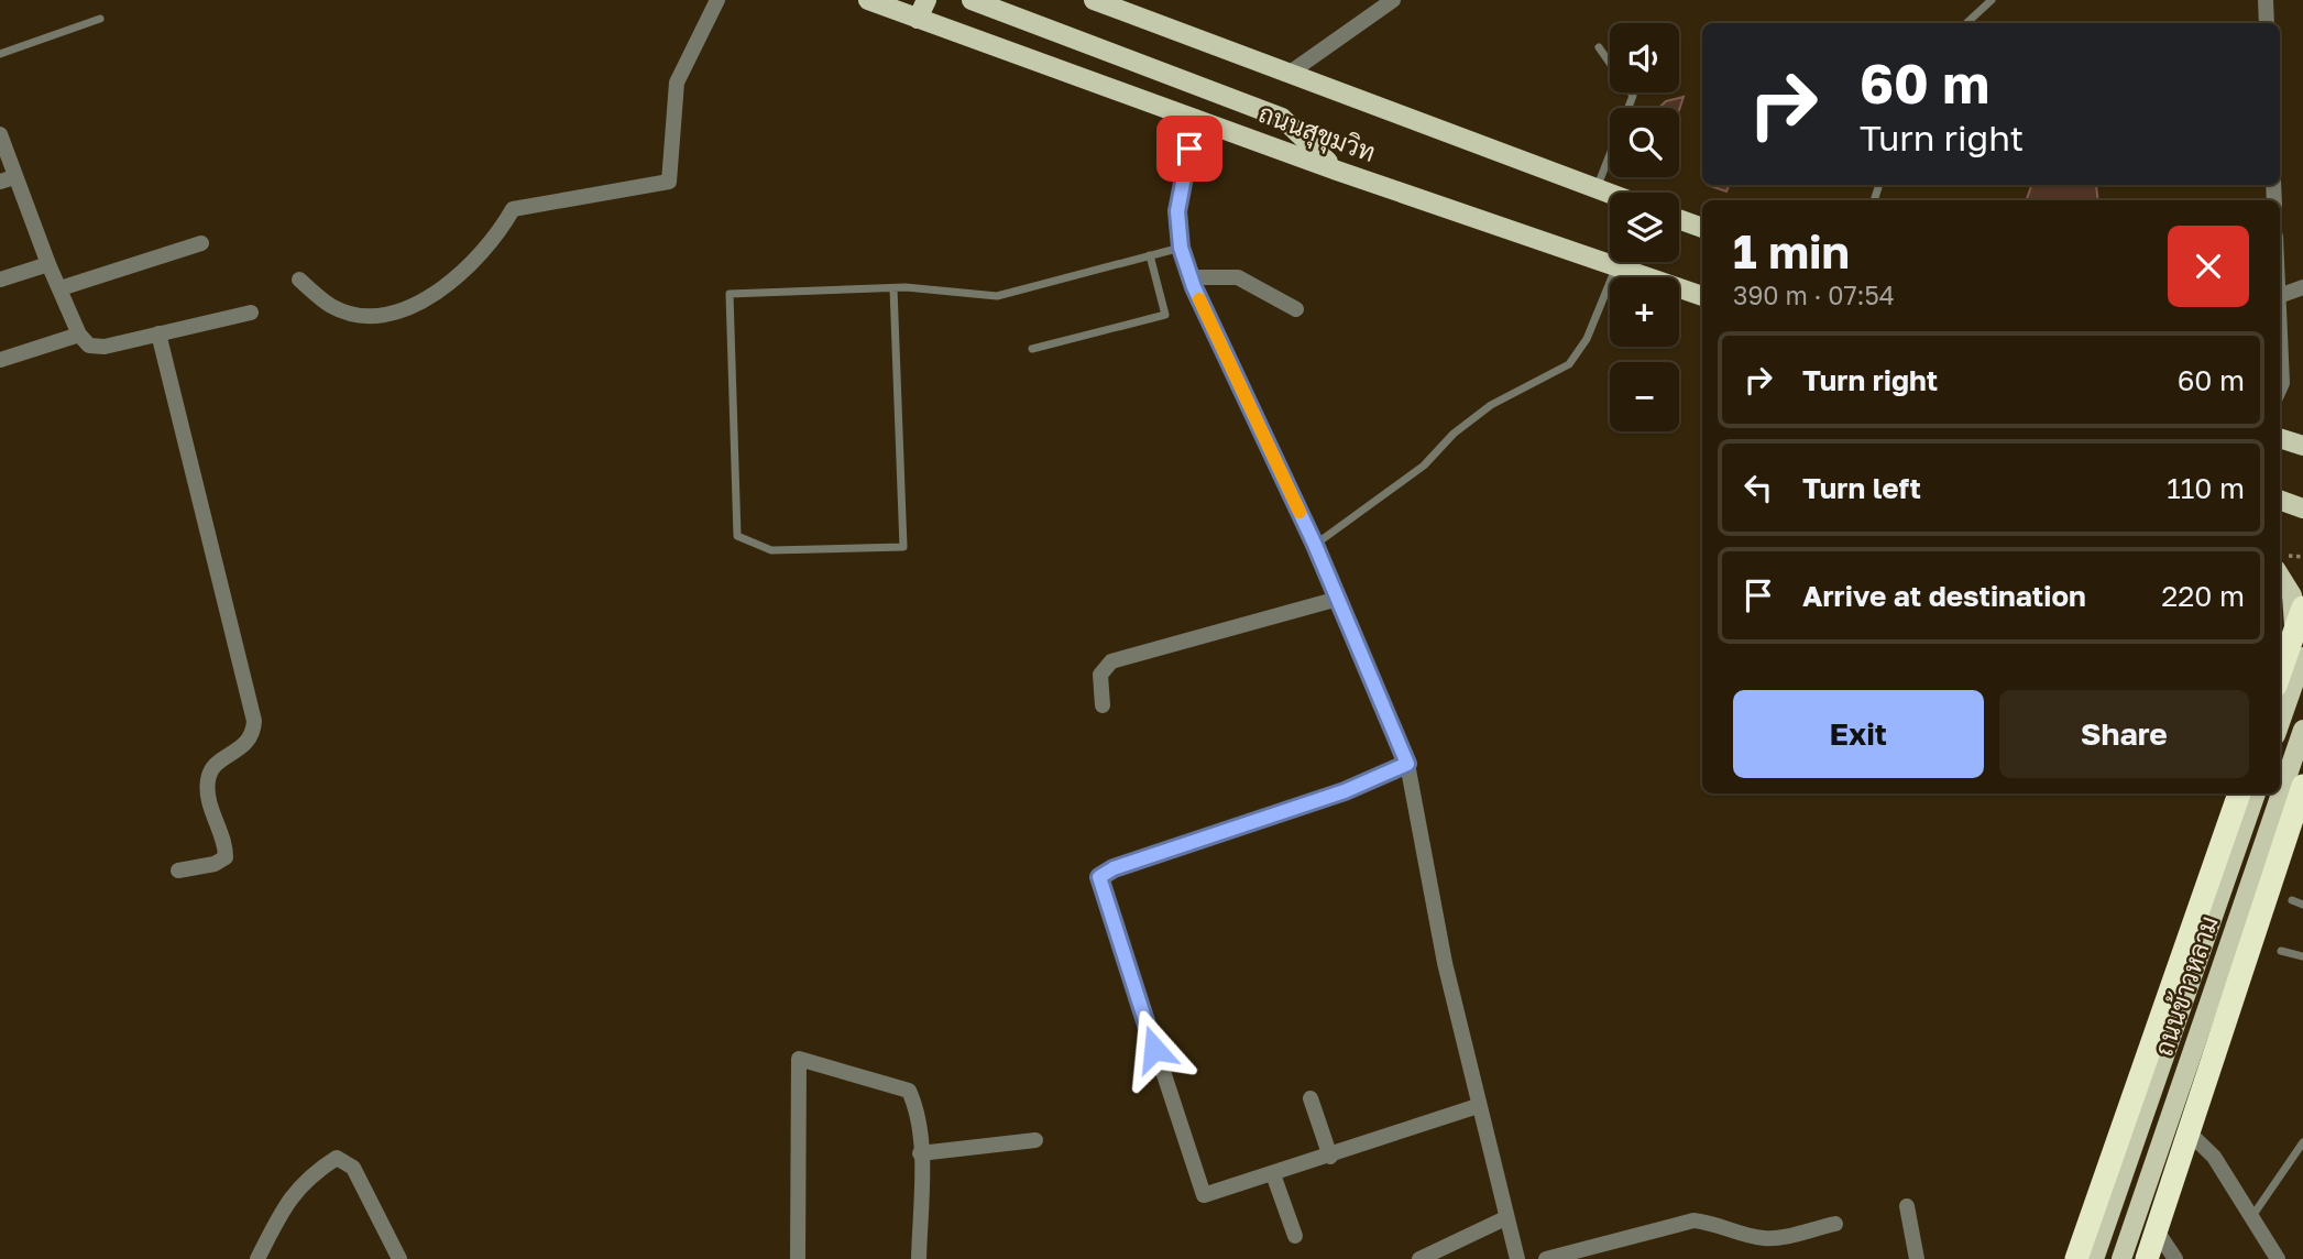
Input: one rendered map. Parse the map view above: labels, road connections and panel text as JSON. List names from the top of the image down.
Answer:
{
  "streets": {
    "main road": ["ถนนสุขุมวิท", "ถนนข้าวหลาม"]
  },
  "page": {
    "map_buttons": ["+", "−"],
    "turn": ["60 m", "Turn right"],
    "heading": ["1 min", "390 m · 07:54"],
    "list": [
      {
        "name": "Turn right",
        "value": "60 m"
      },
      {
        "name": "Turn left",
        "value": "110 m"
      },
      {
        "name": "Arrive at destination",
        "value": "220 m"
      }
    ],
    "buttons": ["Exit", "Share"]
  }
}
